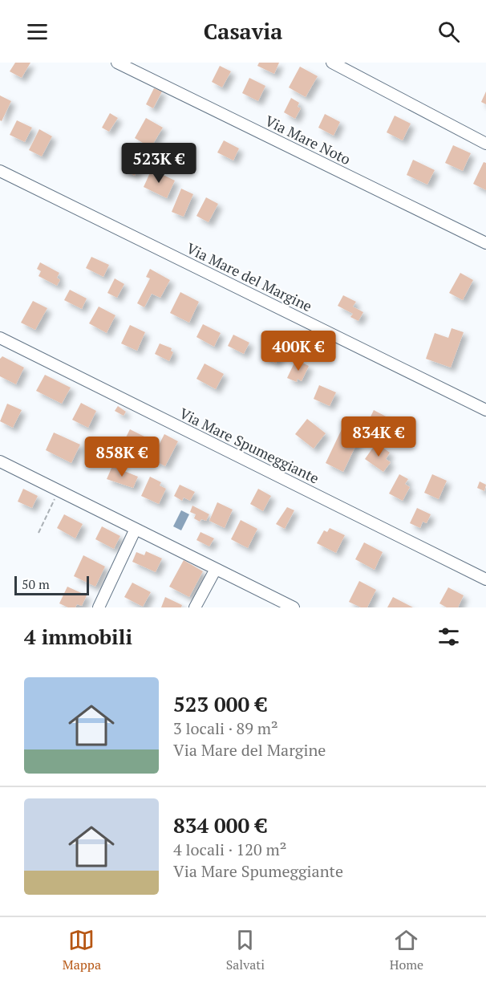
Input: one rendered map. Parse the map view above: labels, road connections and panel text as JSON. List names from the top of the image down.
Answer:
{
  "streets": {
    "street": ["Via Mare Noto", "Via Mare del Margine", "Via Mare Spumeggiante"]
  },
  "scale_bar": "50 m",
  "page": {
    "header": "Casavia",
    "price": [
      "523K €",
      "400K €",
      "834K €",
      "858K €"
    ],
    "scale": "50 m",
    "heading": "4 immobili",
    "list": [
      {
        "name": "523 000 €",
        "note": "3 locali · 89 m² · Via Mare del Margine"
      },
      {
        "name": "834 000 €",
        "note": "4 locali · 120 m² · Via Mare Spumeggiante"
      }
    ],
    "tabs": ["Mappa", "Salvati", "Home"]
  }
}
